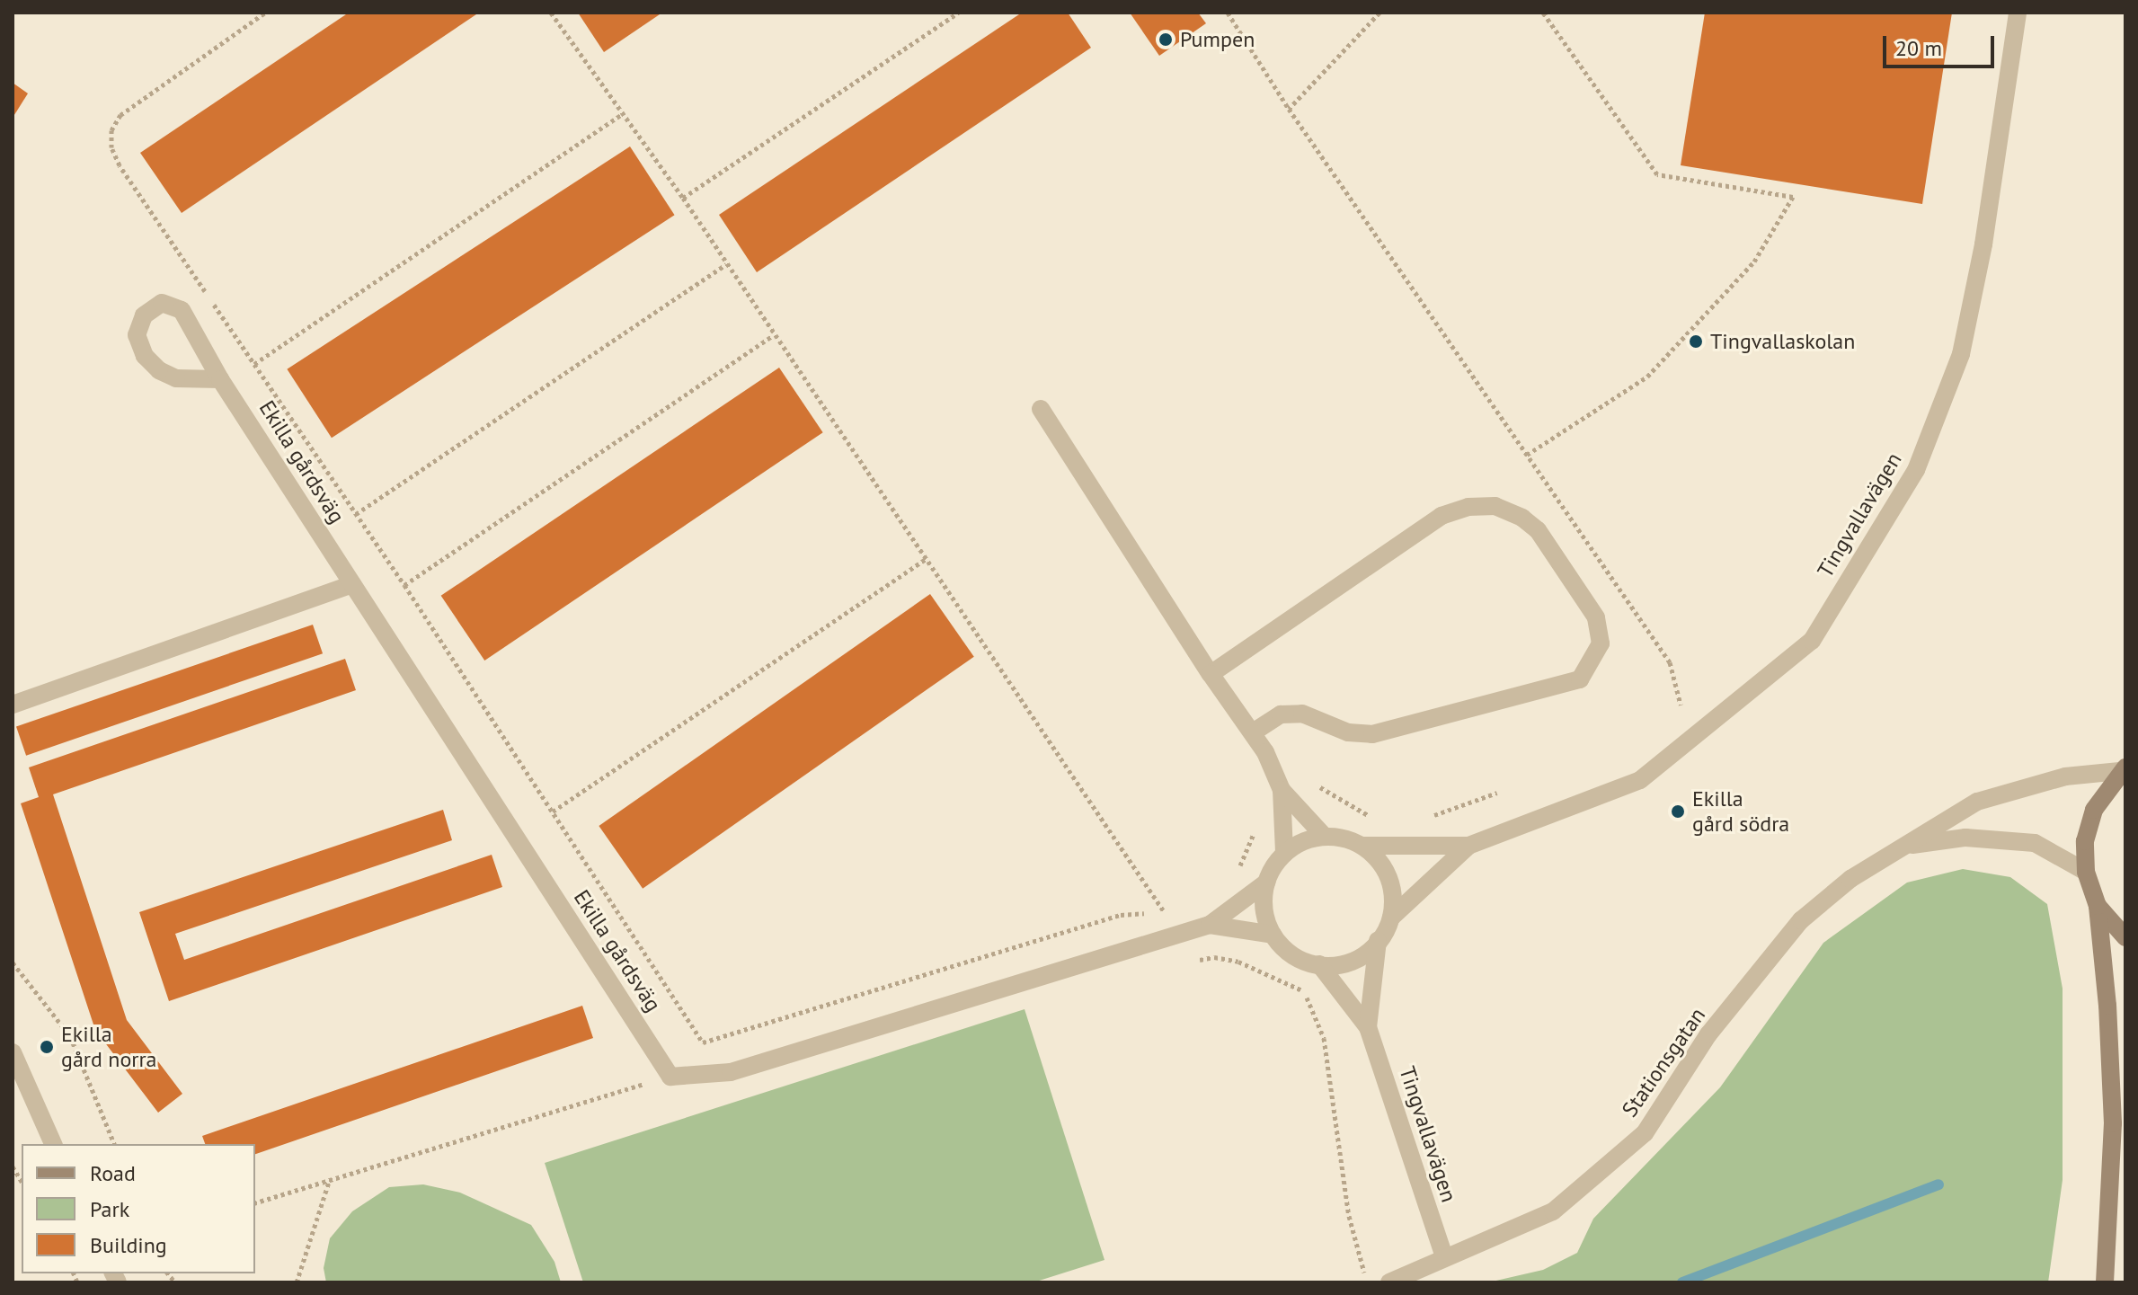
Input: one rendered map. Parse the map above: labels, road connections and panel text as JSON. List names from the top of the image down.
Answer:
{
  "streets": {
    "street": ["Ekilla gårdsväg", "Tingvallavägen", "Stationsgatan"]
  },
  "crossings": [
    ["Tingvallavägen", "Stationsgatan"]
  ],
  "places": [
    "Pumpen",
    "Tingvallaskolan",
    "Ekilla gård södra",
    "Ekilla gård norra"
  ],
  "legend": ["Road", "Park", "Building"],
  "scale_bar": "20 m"
}
